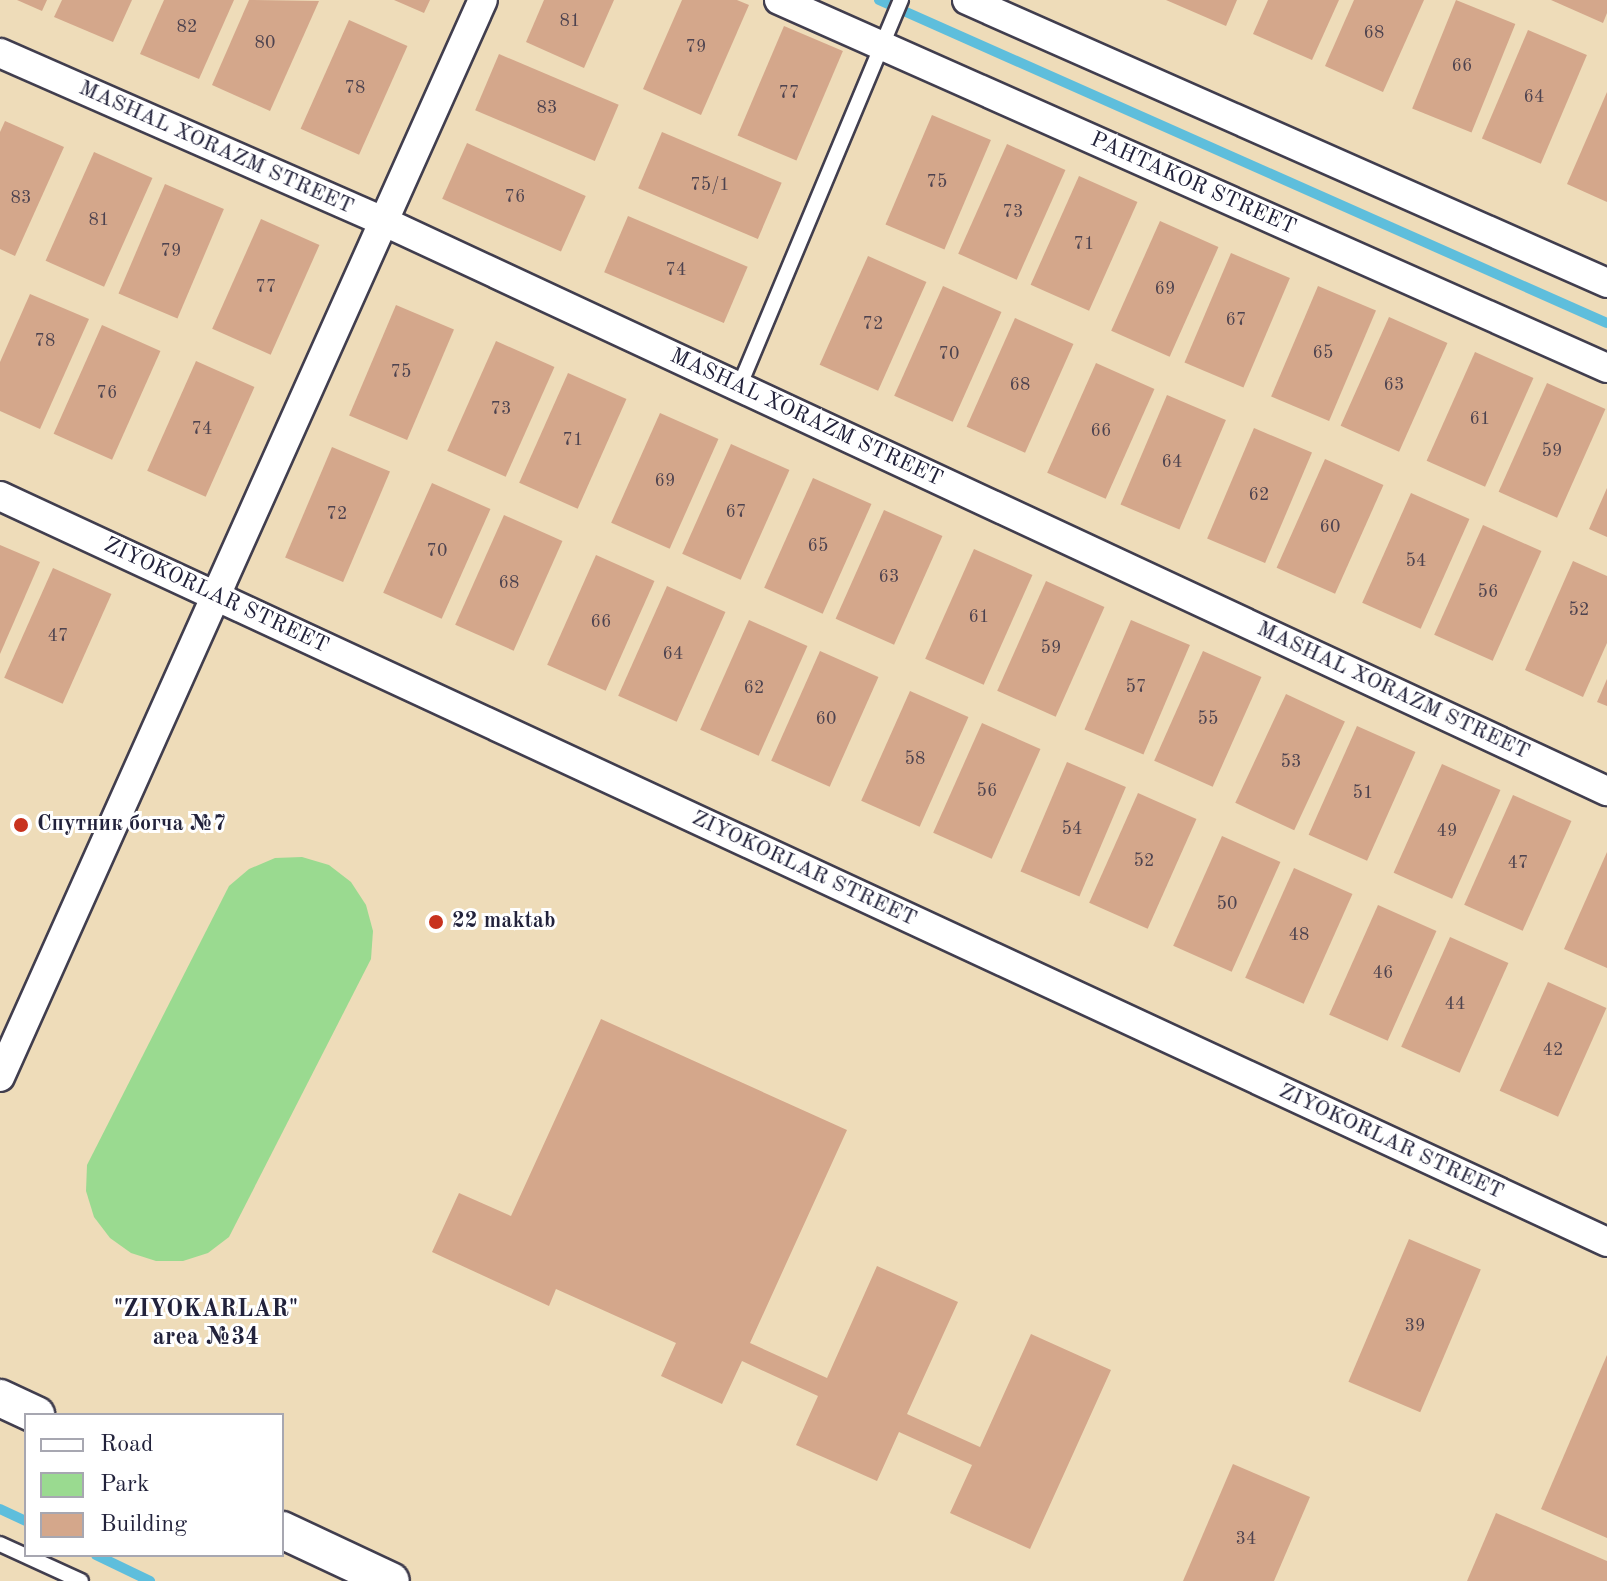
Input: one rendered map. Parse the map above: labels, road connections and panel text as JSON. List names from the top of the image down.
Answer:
{
  "streets": {
    "street": ["MASHAL XORAZM STREET", "PAHTAKOR STREET", "ZIYOKORLAR STREET"]
  },
  "districts": ["\"ZIYOKARLAR\" area №34"],
  "places": ["Спутник богча №7", "22 maktab"],
  "house_numbers": [
    "81",
    "82",
    "68",
    "80",
    "79",
    "66",
    "78",
    "77",
    "64",
    "83",
    "75",
    "75/1",
    "76",
    "83",
    "73",
    "81",
    "71",
    "79",
    "74",
    "77",
    "69",
    "67",
    "72",
    "78",
    "65",
    "70",
    "75",
    "68",
    "63",
    "76",
    "73",
    "61",
    "74",
    "66",
    "71",
    "59",
    "64",
    "69",
    "62",
    "67",
    "72",
    "60",
    "65",
    "70",
    "54",
    "63",
    "68",
    "56",
    "52",
    "61",
    "66",
    "47",
    "59",
    "64",
    "57",
    "62",
    "60",
    "55",
    "58",
    "53",
    "56",
    "51",
    "54",
    "49",
    "52",
    "47",
    "50",
    "48",
    "46",
    "44",
    "42",
    "39",
    "34"
  ],
  "legend": ["Road", "Park", "Building"]
}
